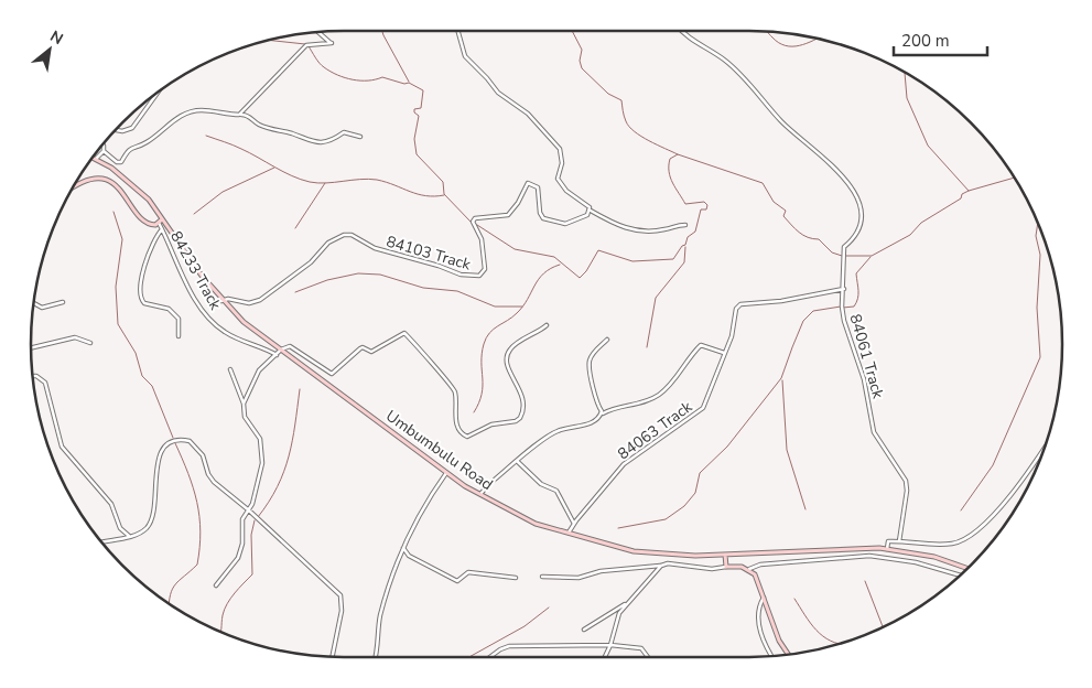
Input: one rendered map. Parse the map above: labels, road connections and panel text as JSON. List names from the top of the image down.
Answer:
{
  "streets": {
    "main road": ["Umbumbulu Road"],
    "street": [
      "84103 Track",
      "84233 Track",
      "84061 Track",
      "84063 Track"
    ]
  },
  "crossings": [
    ["84103 Track", "Umbumbulu Road"],
    ["84061 Track", "84063 Track"],
    ["84063 Track", "Umbumbulu Road"]
  ],
  "scale_bar": "200 m",
  "north": "top right"
}
